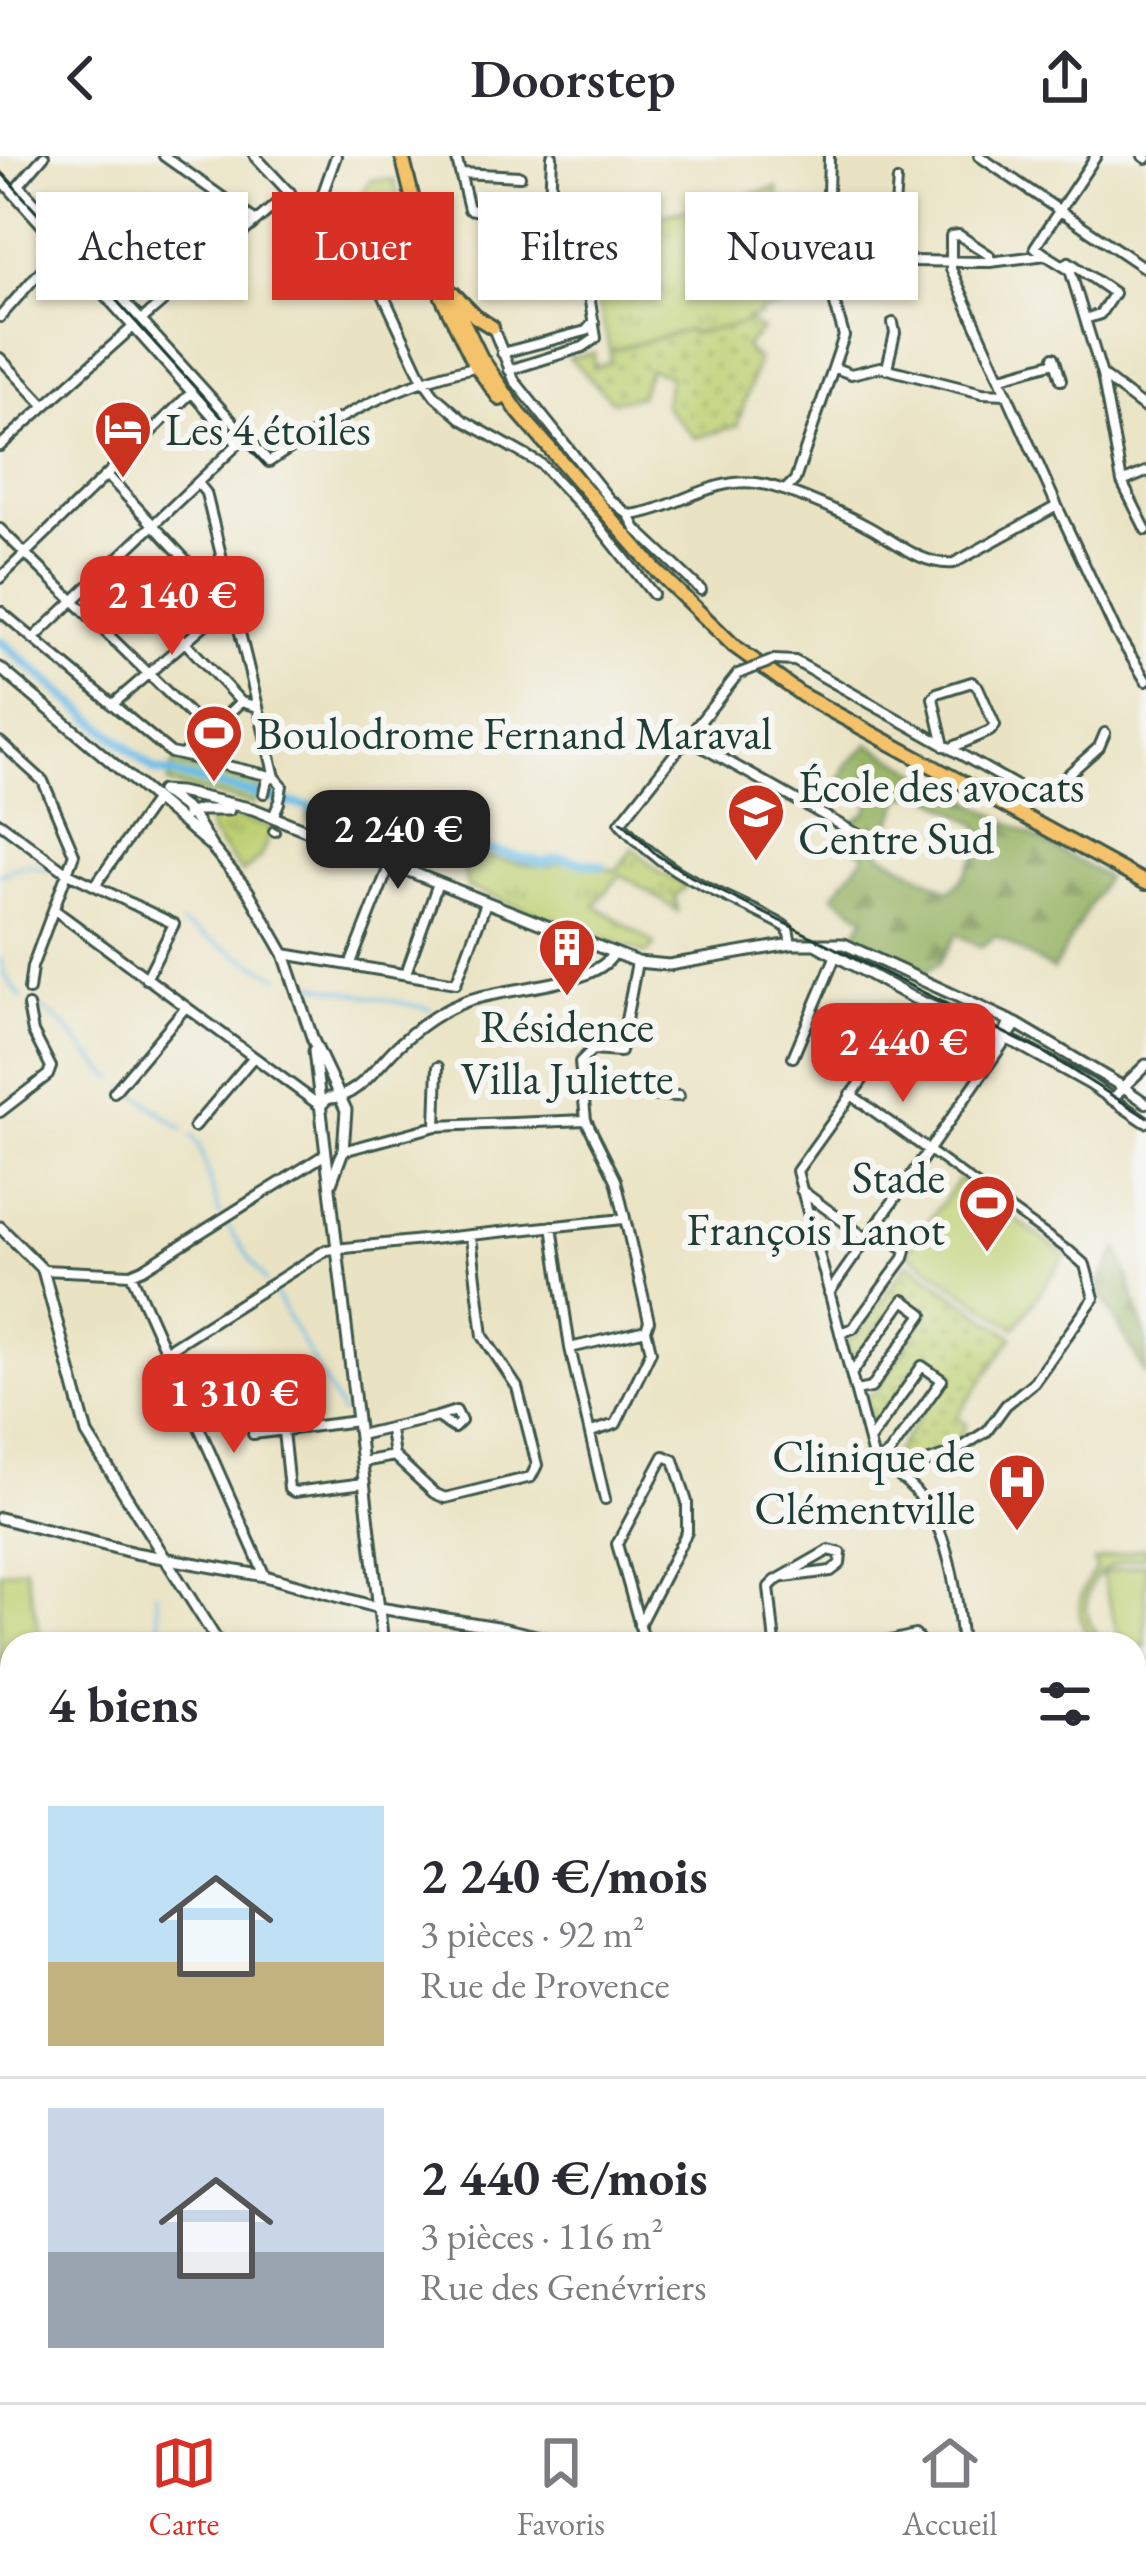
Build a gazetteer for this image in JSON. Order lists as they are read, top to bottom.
{
  "places": {
    "hotel": ["Les 4 étoiles"],
    "sports": ["Boulodrome Fernand Maraval", "Stade François Lanot"],
    "school or university": ["École des avocats Centre Sud"],
    "building": ["Résidence Villa Juliette"],
    "hospital": ["Clinique de Clémentville"]
  },
  "page": {
    "header": "Doorstep",
    "chip": [
      "Acheter",
      "Louer",
      "Filtres",
      "Nouveau"
    ],
    "price": [
      "2 140 €",
      "2 240 €",
      "2 440 €",
      "1 310 €"
    ],
    "heading": "4 biens",
    "list": [
      {
        "name": "2 240 €/mois",
        "note": "3 pièces · 92 m² · Rue de Provence"
      },
      {
        "name": "2 440 €/mois",
        "note": "3 pièces · 116 m² · Rue des Genévriers"
      }
    ],
    "tabs": ["Carte", "Favoris", "Accueil"]
  }
}
